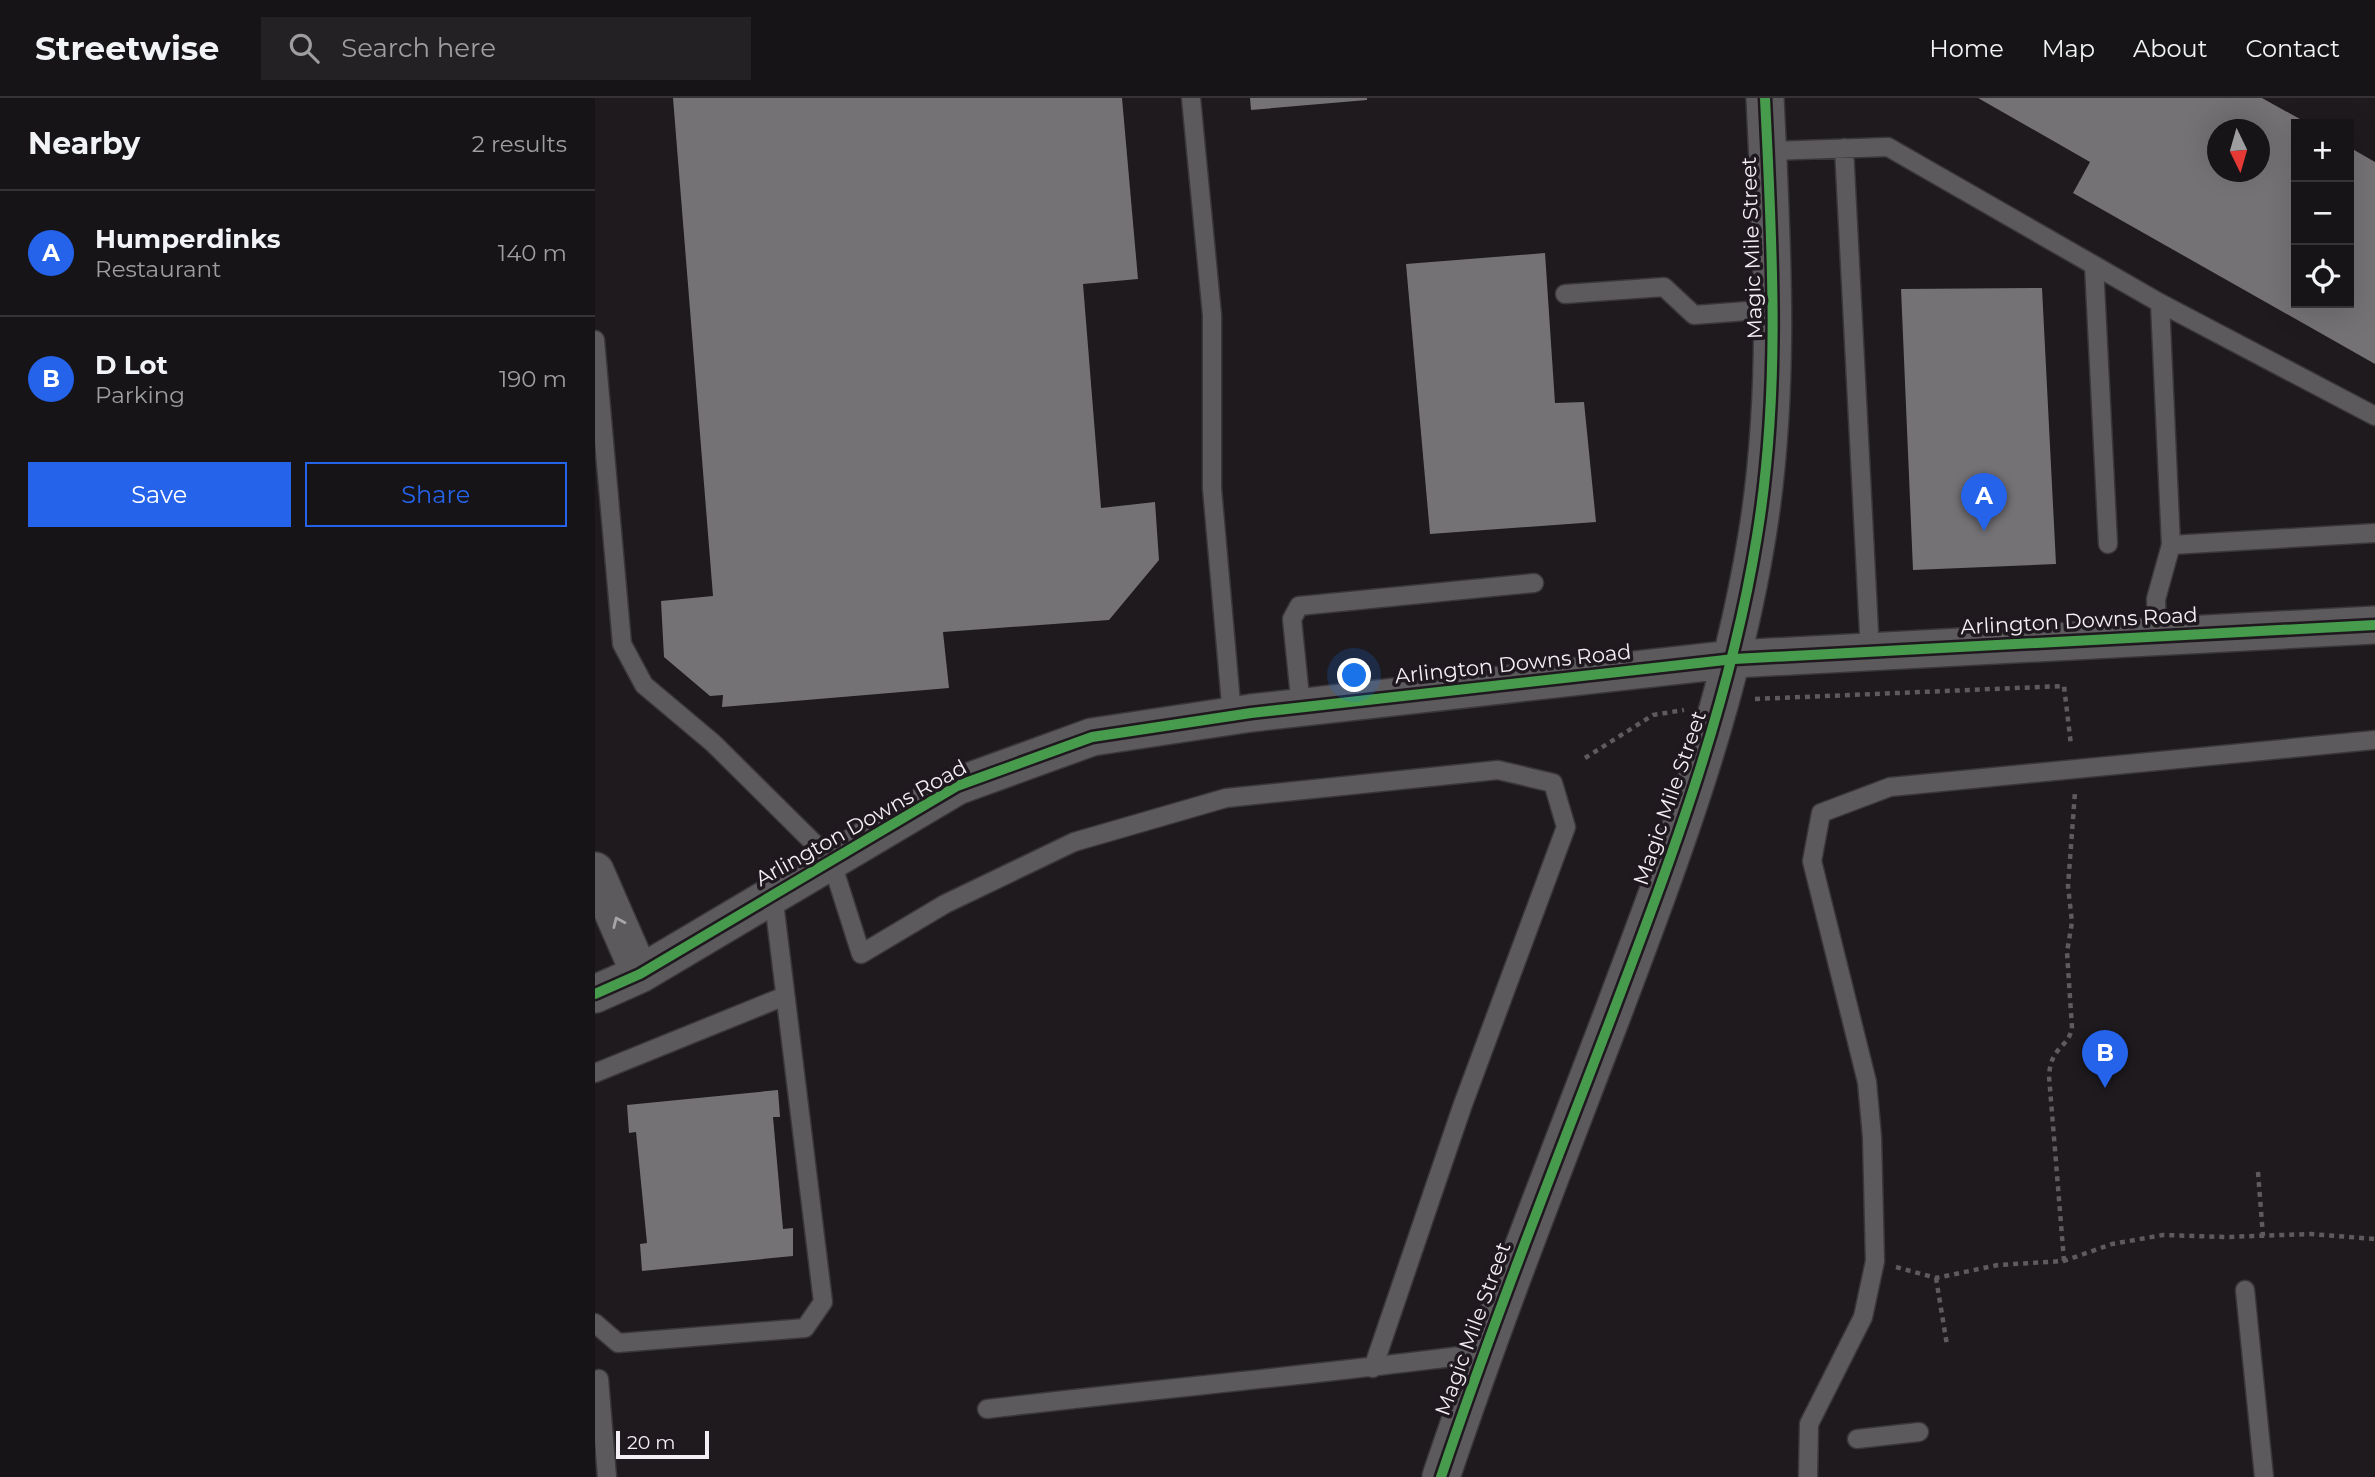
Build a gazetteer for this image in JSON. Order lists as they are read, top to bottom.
{
  "streets": {
    "street": ["Magic Mile Street", "Arlington Downs Road"]
  },
  "crossings": [
    ["Magic Mile Street", "Arlington Downs Road"]
  ],
  "scale_bar": "20 m",
  "north": "bottom",
  "page": {
    "header": "Streetwise",
    "search": "Search here",
    "nav": [
      "Home",
      "Map",
      "About",
      "Contact"
    ],
    "heading": ["Nearby", "2 results"],
    "map_buttons": ["+", "−"],
    "list": [
      {
        "mark": "A",
        "name": "Humperdinks",
        "note": "Restaurant",
        "value": "140 m"
      },
      {
        "mark": "B",
        "name": "D Lot",
        "note": "Parking",
        "value": "190 m"
      }
    ],
    "buttons": ["Save", "Share"],
    "pins": ["A", "B"],
    "scale": "20 m"
  }
}
